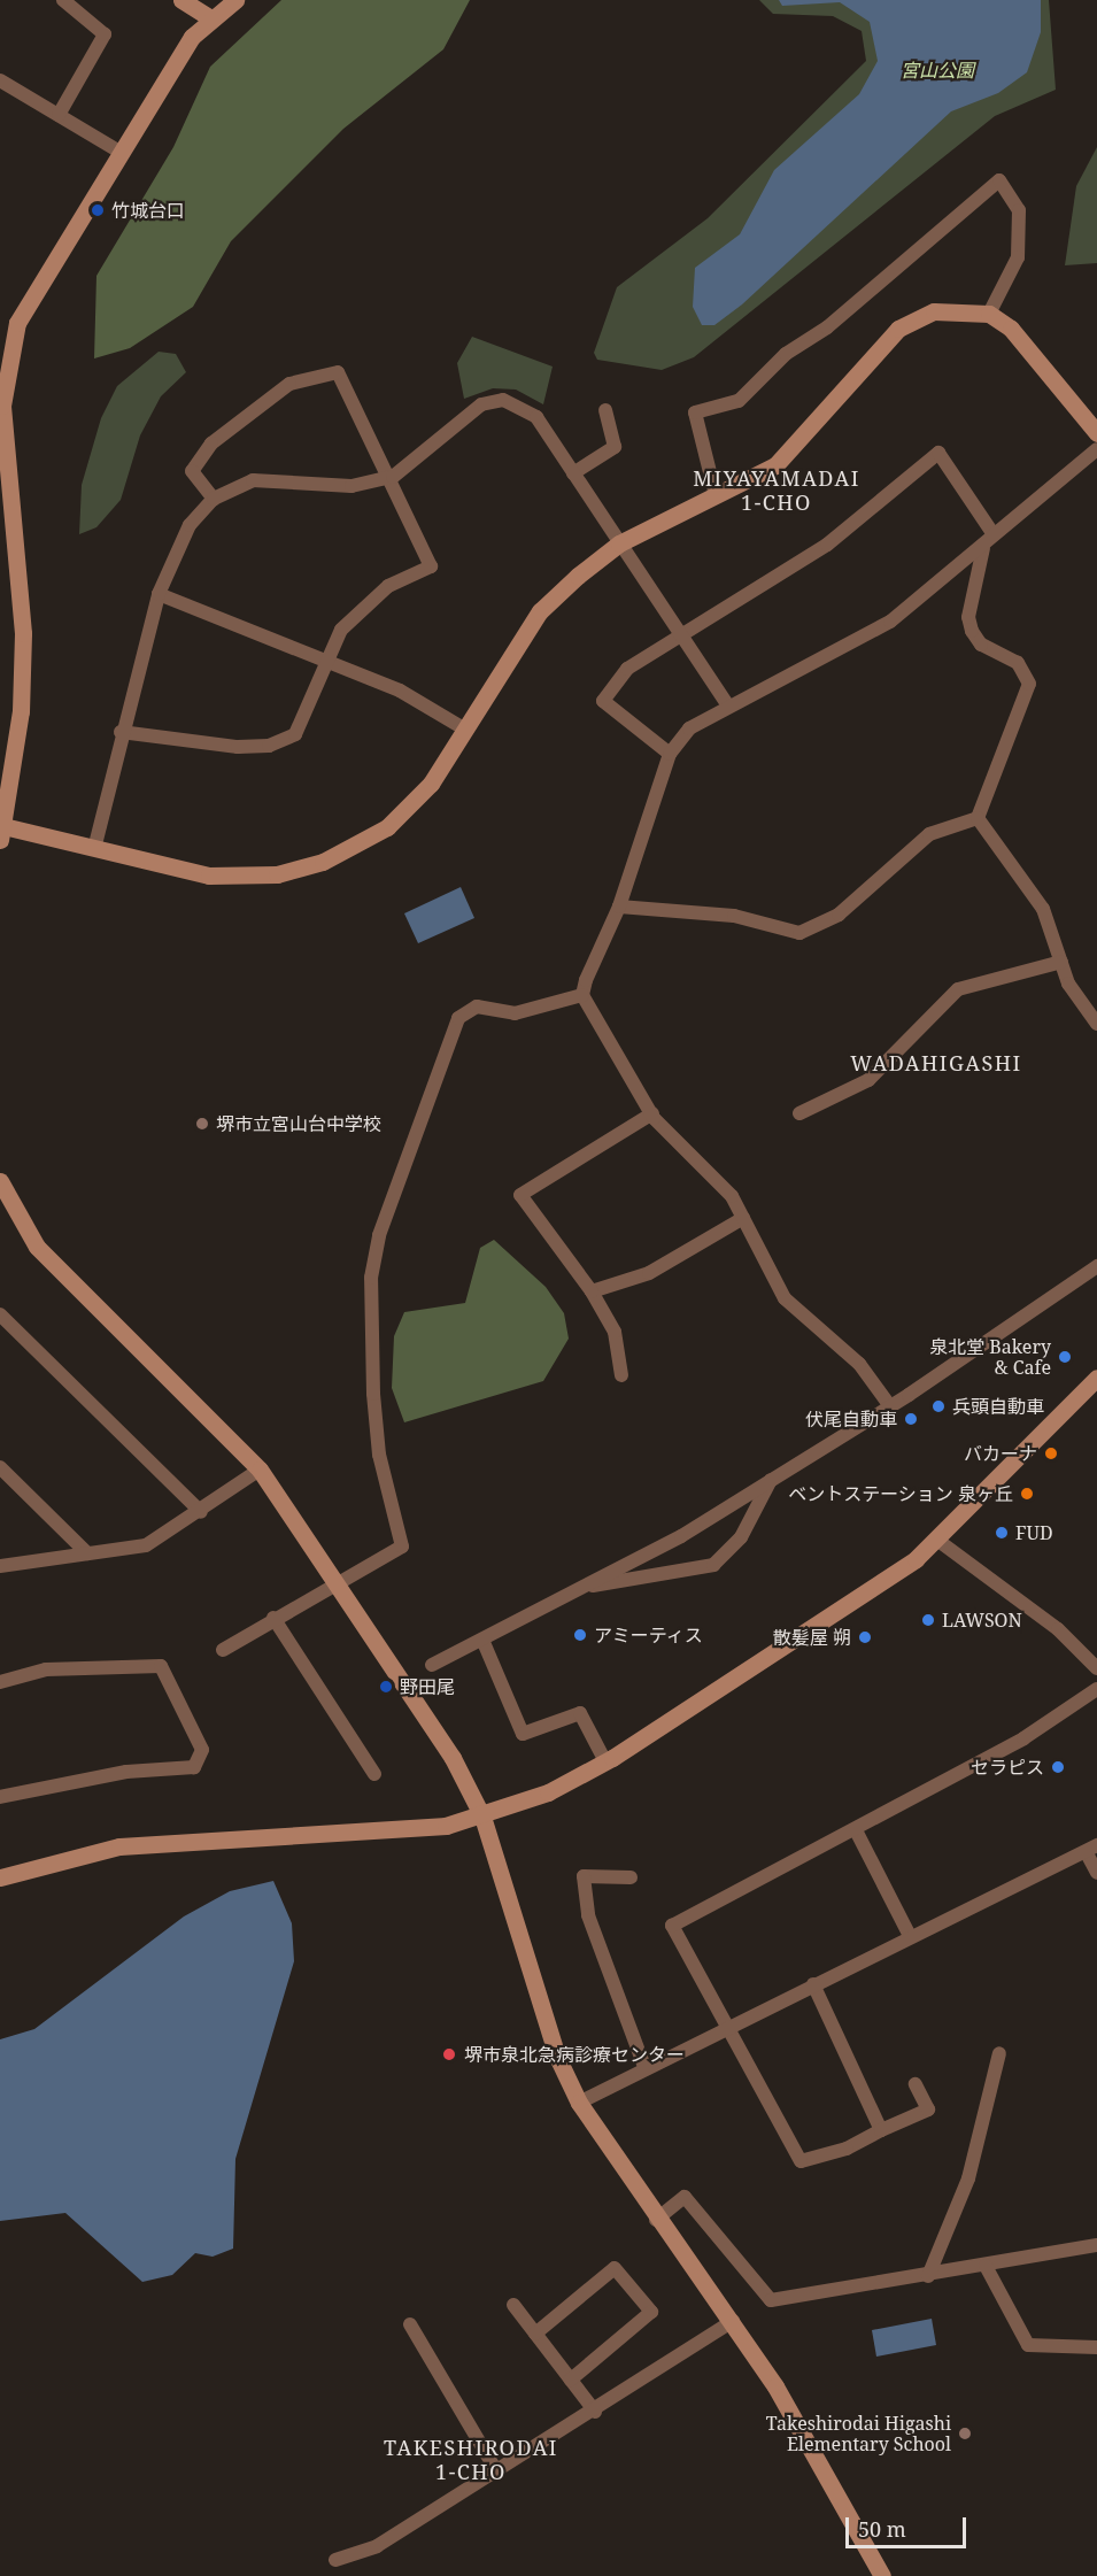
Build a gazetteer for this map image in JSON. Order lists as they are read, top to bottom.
{
  "districts": ["MIYAYAMADAI 1-CHO", "WADAHIGASHI", "TAKESHIRODAI 1-CHO"],
  "parks": ["宮山公園"],
  "places": [
    "竹城台口",
    "堺市立宮山台中学校",
    "泉北堂 Bakery & Cafe",
    "兵頭自動車",
    "伏尾自動車",
    "バカーナ",
    "ベントステーション 泉ヶ丘",
    "FUD",
    "LAWSON",
    "アミーティス",
    "散髪屋 朔",
    "野田尾",
    "セラピス",
    "堺市泉北急病診療センター",
    "Takeshirodai Higashi Elementary School"
  ],
  "scale_bar": "50 m"
}
